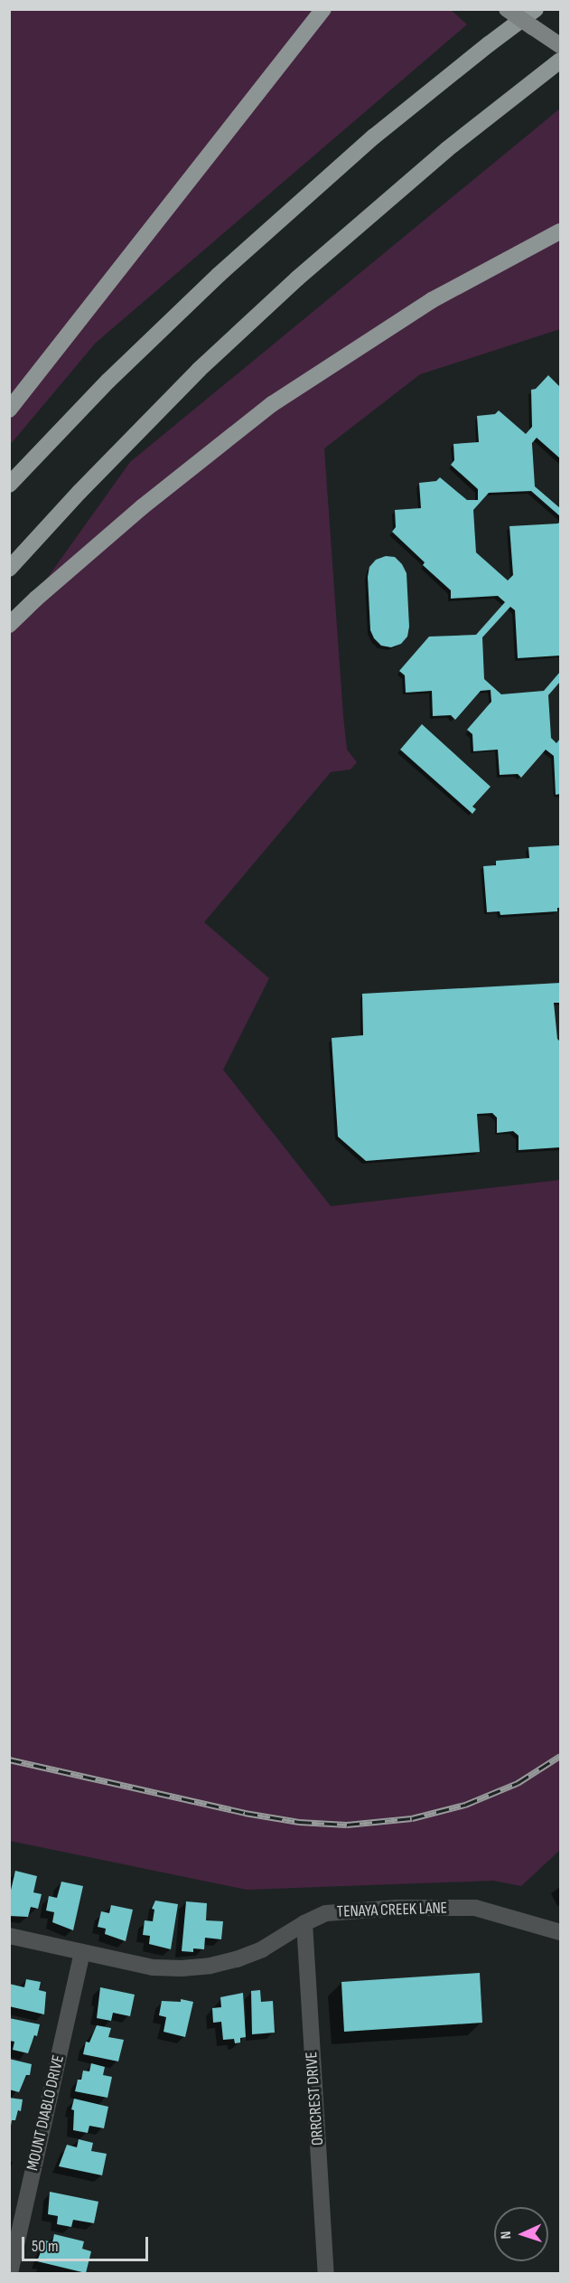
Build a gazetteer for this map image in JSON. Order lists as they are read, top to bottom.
{
  "streets": {
    "street": ["TENAYA CREEK LANE", "ORRCREST DRIVE", "MOUNT DIABLO DRIVE"]
  },
  "crossings": [
    ["TENAYA CREEK LANE", "ORRCREST DRIVE"],
    ["TENAYA CREEK LANE", "MOUNT DIABLO DRIVE"]
  ],
  "scale_bar": "50 m",
  "north": "left"
}
